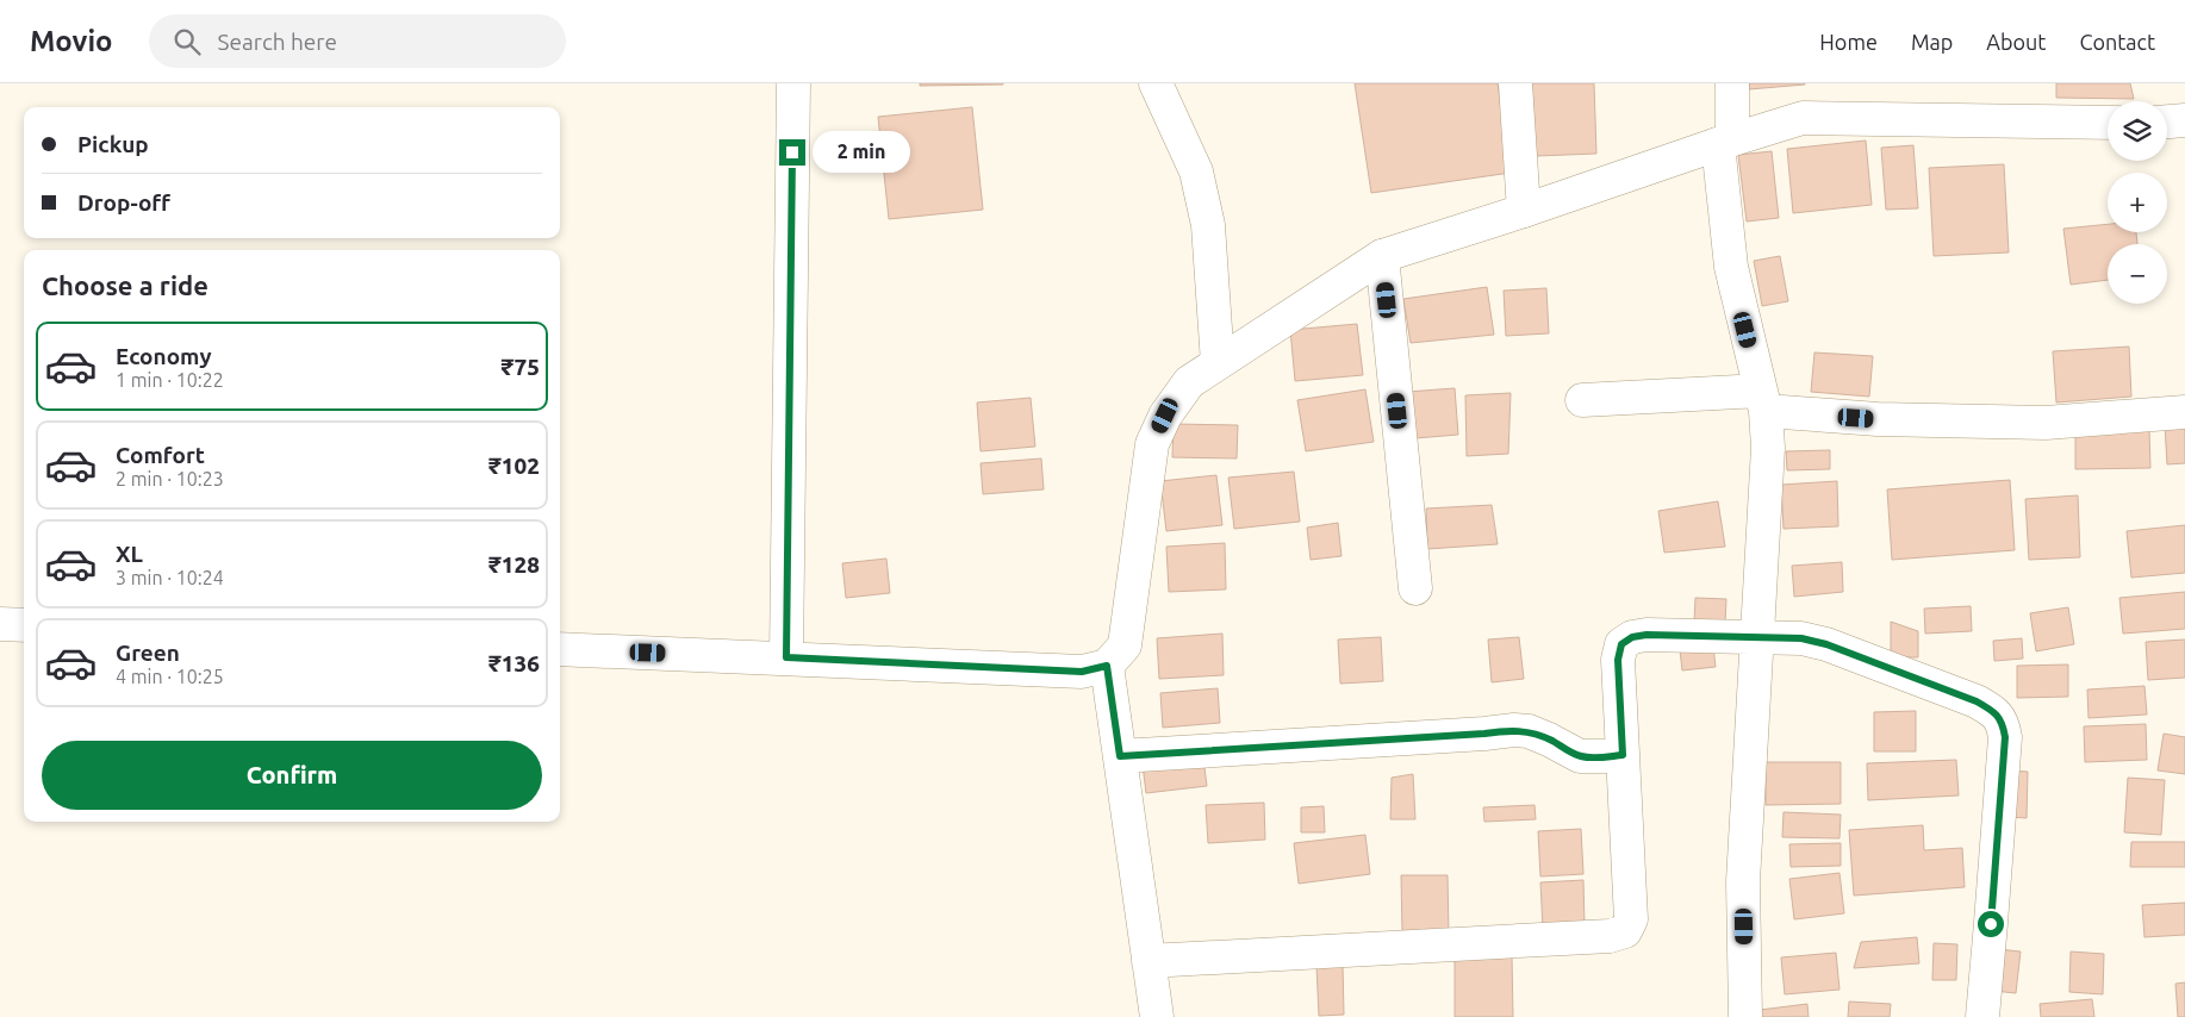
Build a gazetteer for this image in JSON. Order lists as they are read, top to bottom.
{
  "page": {
    "header": "Movio",
    "search": "Search here",
    "nav": [
      "Home",
      "Map",
      "About",
      "Contact"
    ],
    "map_buttons": ["+", "−"],
    "banner": ["Pickup", "Drop-off"],
    "bubble": "2 min",
    "heading": "Choose a ride",
    "list": [
      {
        "name": "Economy",
        "note": "1 min · 10:22",
        "value": "₹75"
      },
      {
        "name": "Comfort",
        "note": "2 min · 10:23",
        "value": "₹102"
      },
      {
        "name": "XL",
        "note": "3 min · 10:24",
        "value": "₹128"
      },
      {
        "name": "Green",
        "note": "4 min · 10:25",
        "value": "₹136"
      }
    ],
    "buttons": "Confirm"
  }
}
